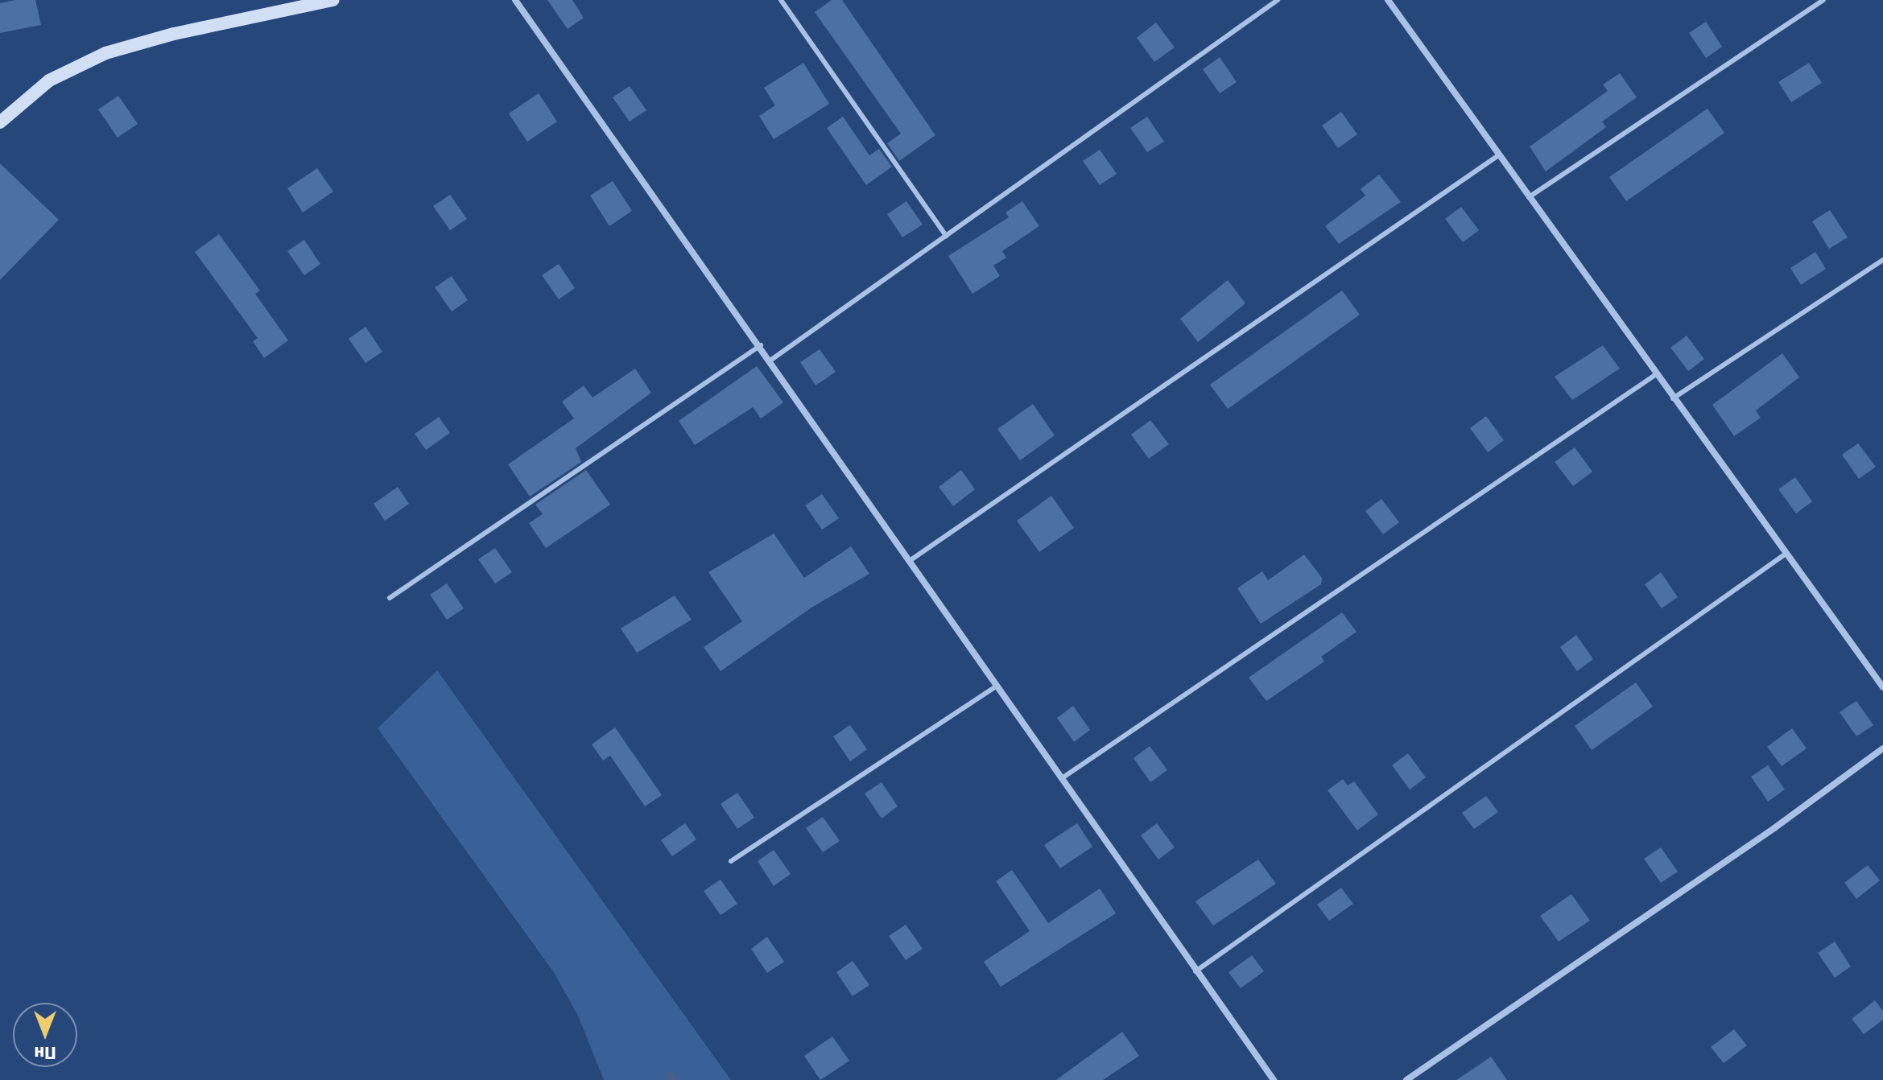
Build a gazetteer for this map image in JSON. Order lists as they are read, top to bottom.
{
  "north": "bottom"
}
